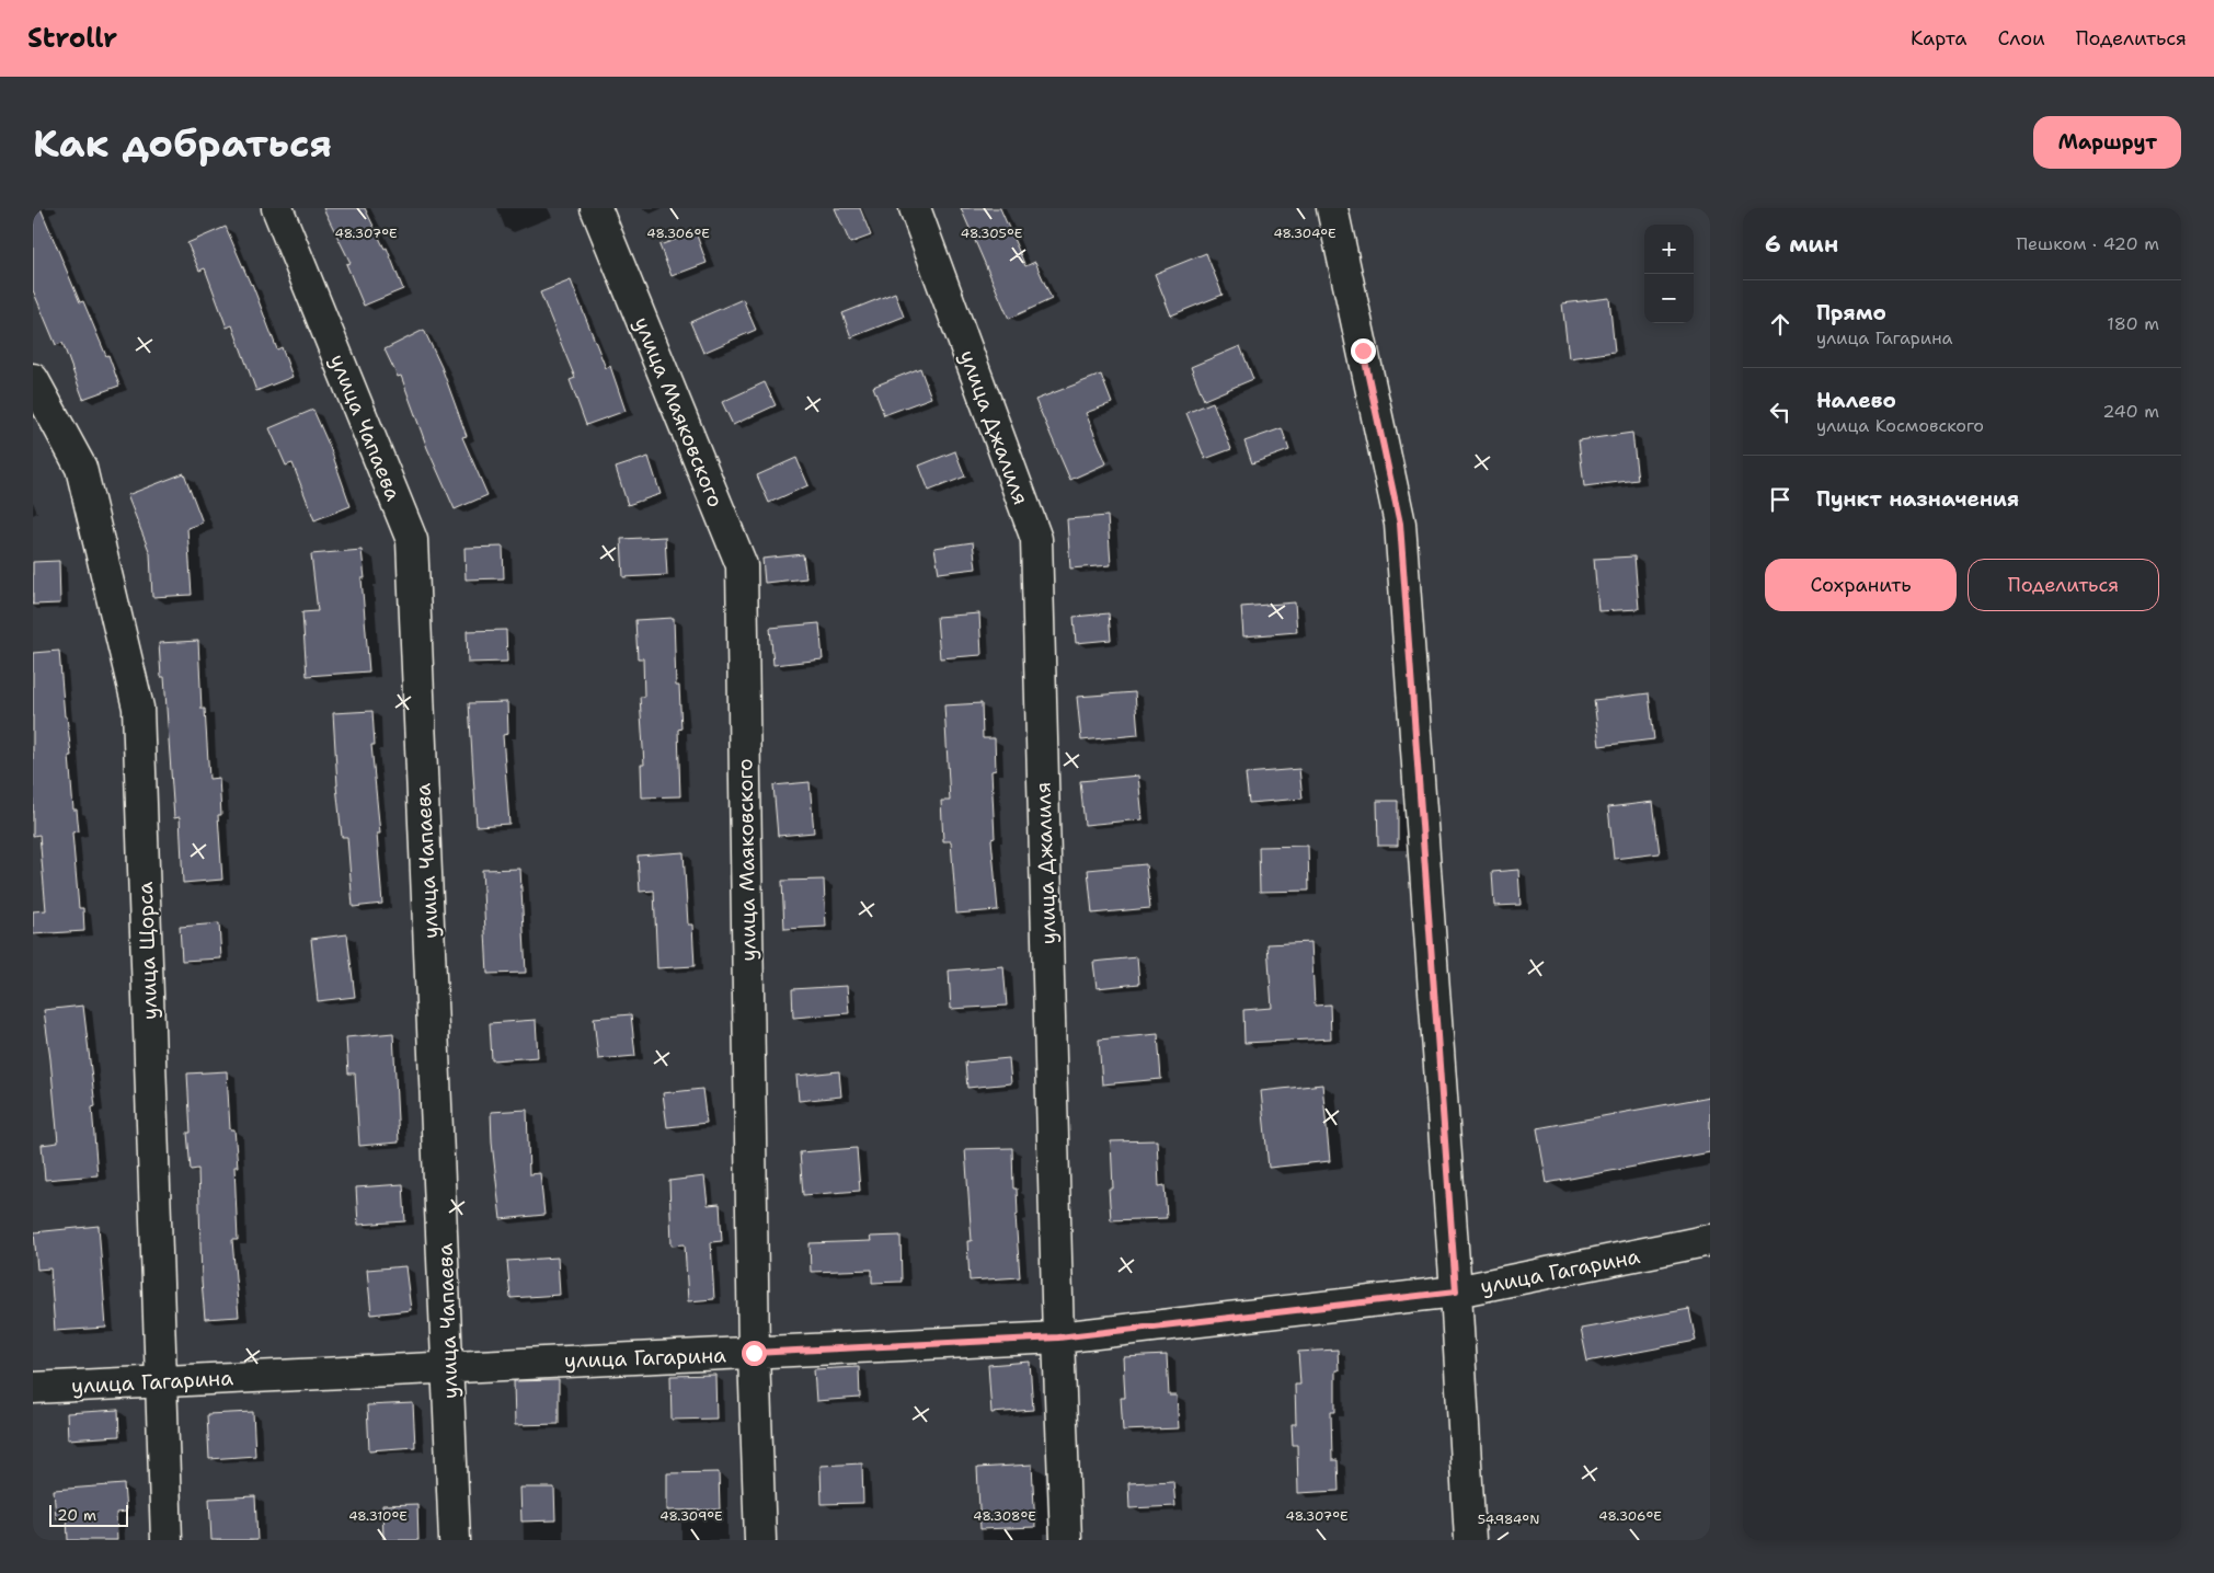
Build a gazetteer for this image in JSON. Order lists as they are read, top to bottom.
{
  "streets": {
    "street": [
      "улица Маяковского",
      "улица Чапаева",
      "улица Джалиля",
      "улица Щорса",
      "улица Гагарина"
    ]
  },
  "crossings": [
    ["улица Маяковского", "улица Гагарина"],
    ["улица Чапаева", "улица Гагарина"],
    ["улица Джалиля", "улица Гагарина"],
    ["улица Щорса", "улица Гагарина"]
  ],
  "scale_bar": "20 m",
  "page": {
    "header": "Strollr",
    "nav": ["Карта", "Слои", "Поделиться"],
    "buttons": [
      "Маршрут",
      ["Сохранить", "Поделиться"]
    ],
    "title": "Как добраться",
    "heading": ["6 мин", "Пешком · 420 m"],
    "map_buttons": ["+", "−"],
    "list": [
      ["Прямо", "улица Гагарина", "180 m"],
      ["Налево", "улица Космовского", "240 m"],
      "Пункт назначения"
    ],
    "scale": "20 m"
  },
  "coordinates": [
    "48.307°E",
    "48.306°E",
    "48.305°E",
    "48.304°E",
    "48.310°E",
    "48.309°E",
    "48.308°E",
    "54.984°N"
  ]
}
